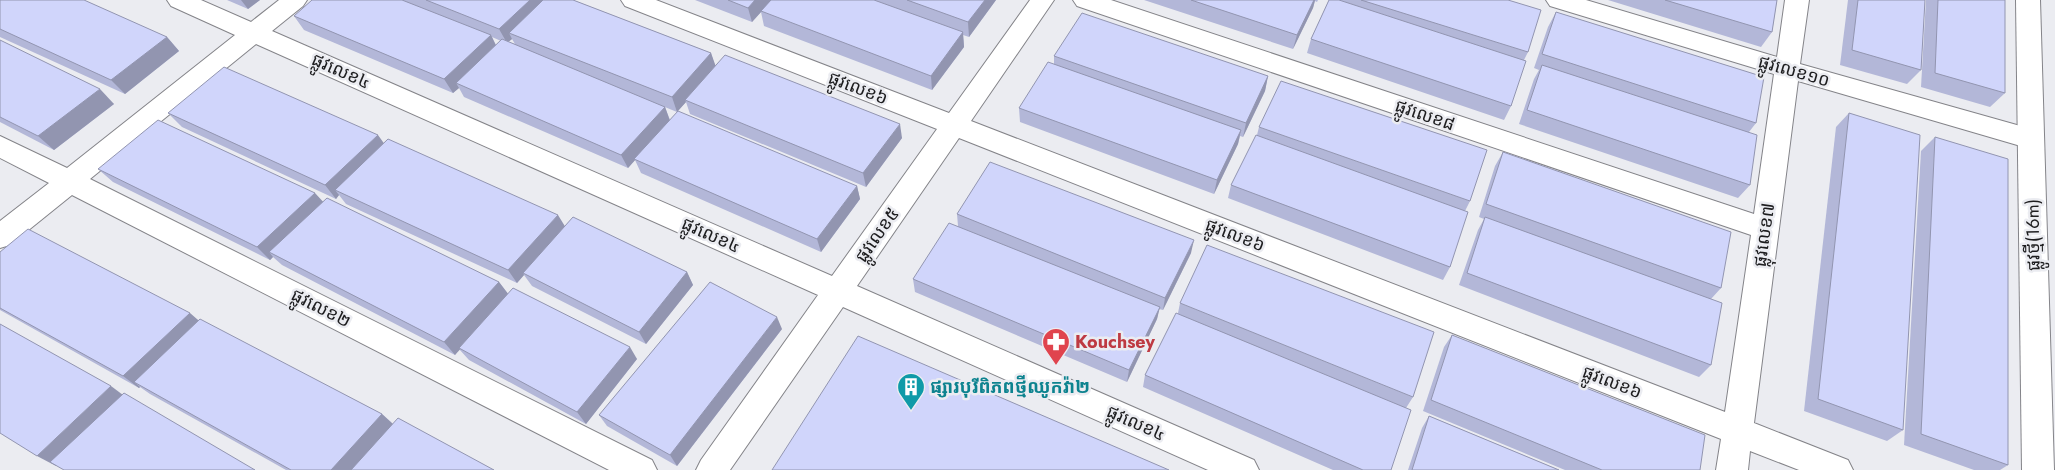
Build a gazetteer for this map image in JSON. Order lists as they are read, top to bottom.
{
  "streets": {
    "street": [
      "ផ្លូវលេខ៤",
      "ផ្លូវលេខ១០",
      "ផ្លូវលេខ៦",
      "ផ្លូវលេខ៨",
      "ផ្លូវលេខ៥",
      "ផ្លុវលេខ៧",
      "ផ្លូវថ្មី(16m)",
      "ផ្លូវលេខ២"
    ]
  },
  "crossings": [
    ["ផ្លូវលេខ៤", "ផ្លូវលេខ៥"],
    ["ផ្លូវលេខ១០", "ផ្លុវលេខ៧"],
    ["ផ្លូវលេខ១០", "ផ្លូវថ្មី(16m)"],
    ["ផ្លូវលេខ៦", "ផ្លូវលេខ៥"],
    ["ផ្លូវលេខ៦", "ផ្លុវលេខ៧"],
    ["ផ្លូវលេខ៨", "ផ្លុវលេខ៧"]
  ],
  "places": {
    "pharmacy": ["Kouchsey"],
    "building": ["ផ្សារបុរីពិភពថ្មីឈូកវ៉ា២"]
  }
}
